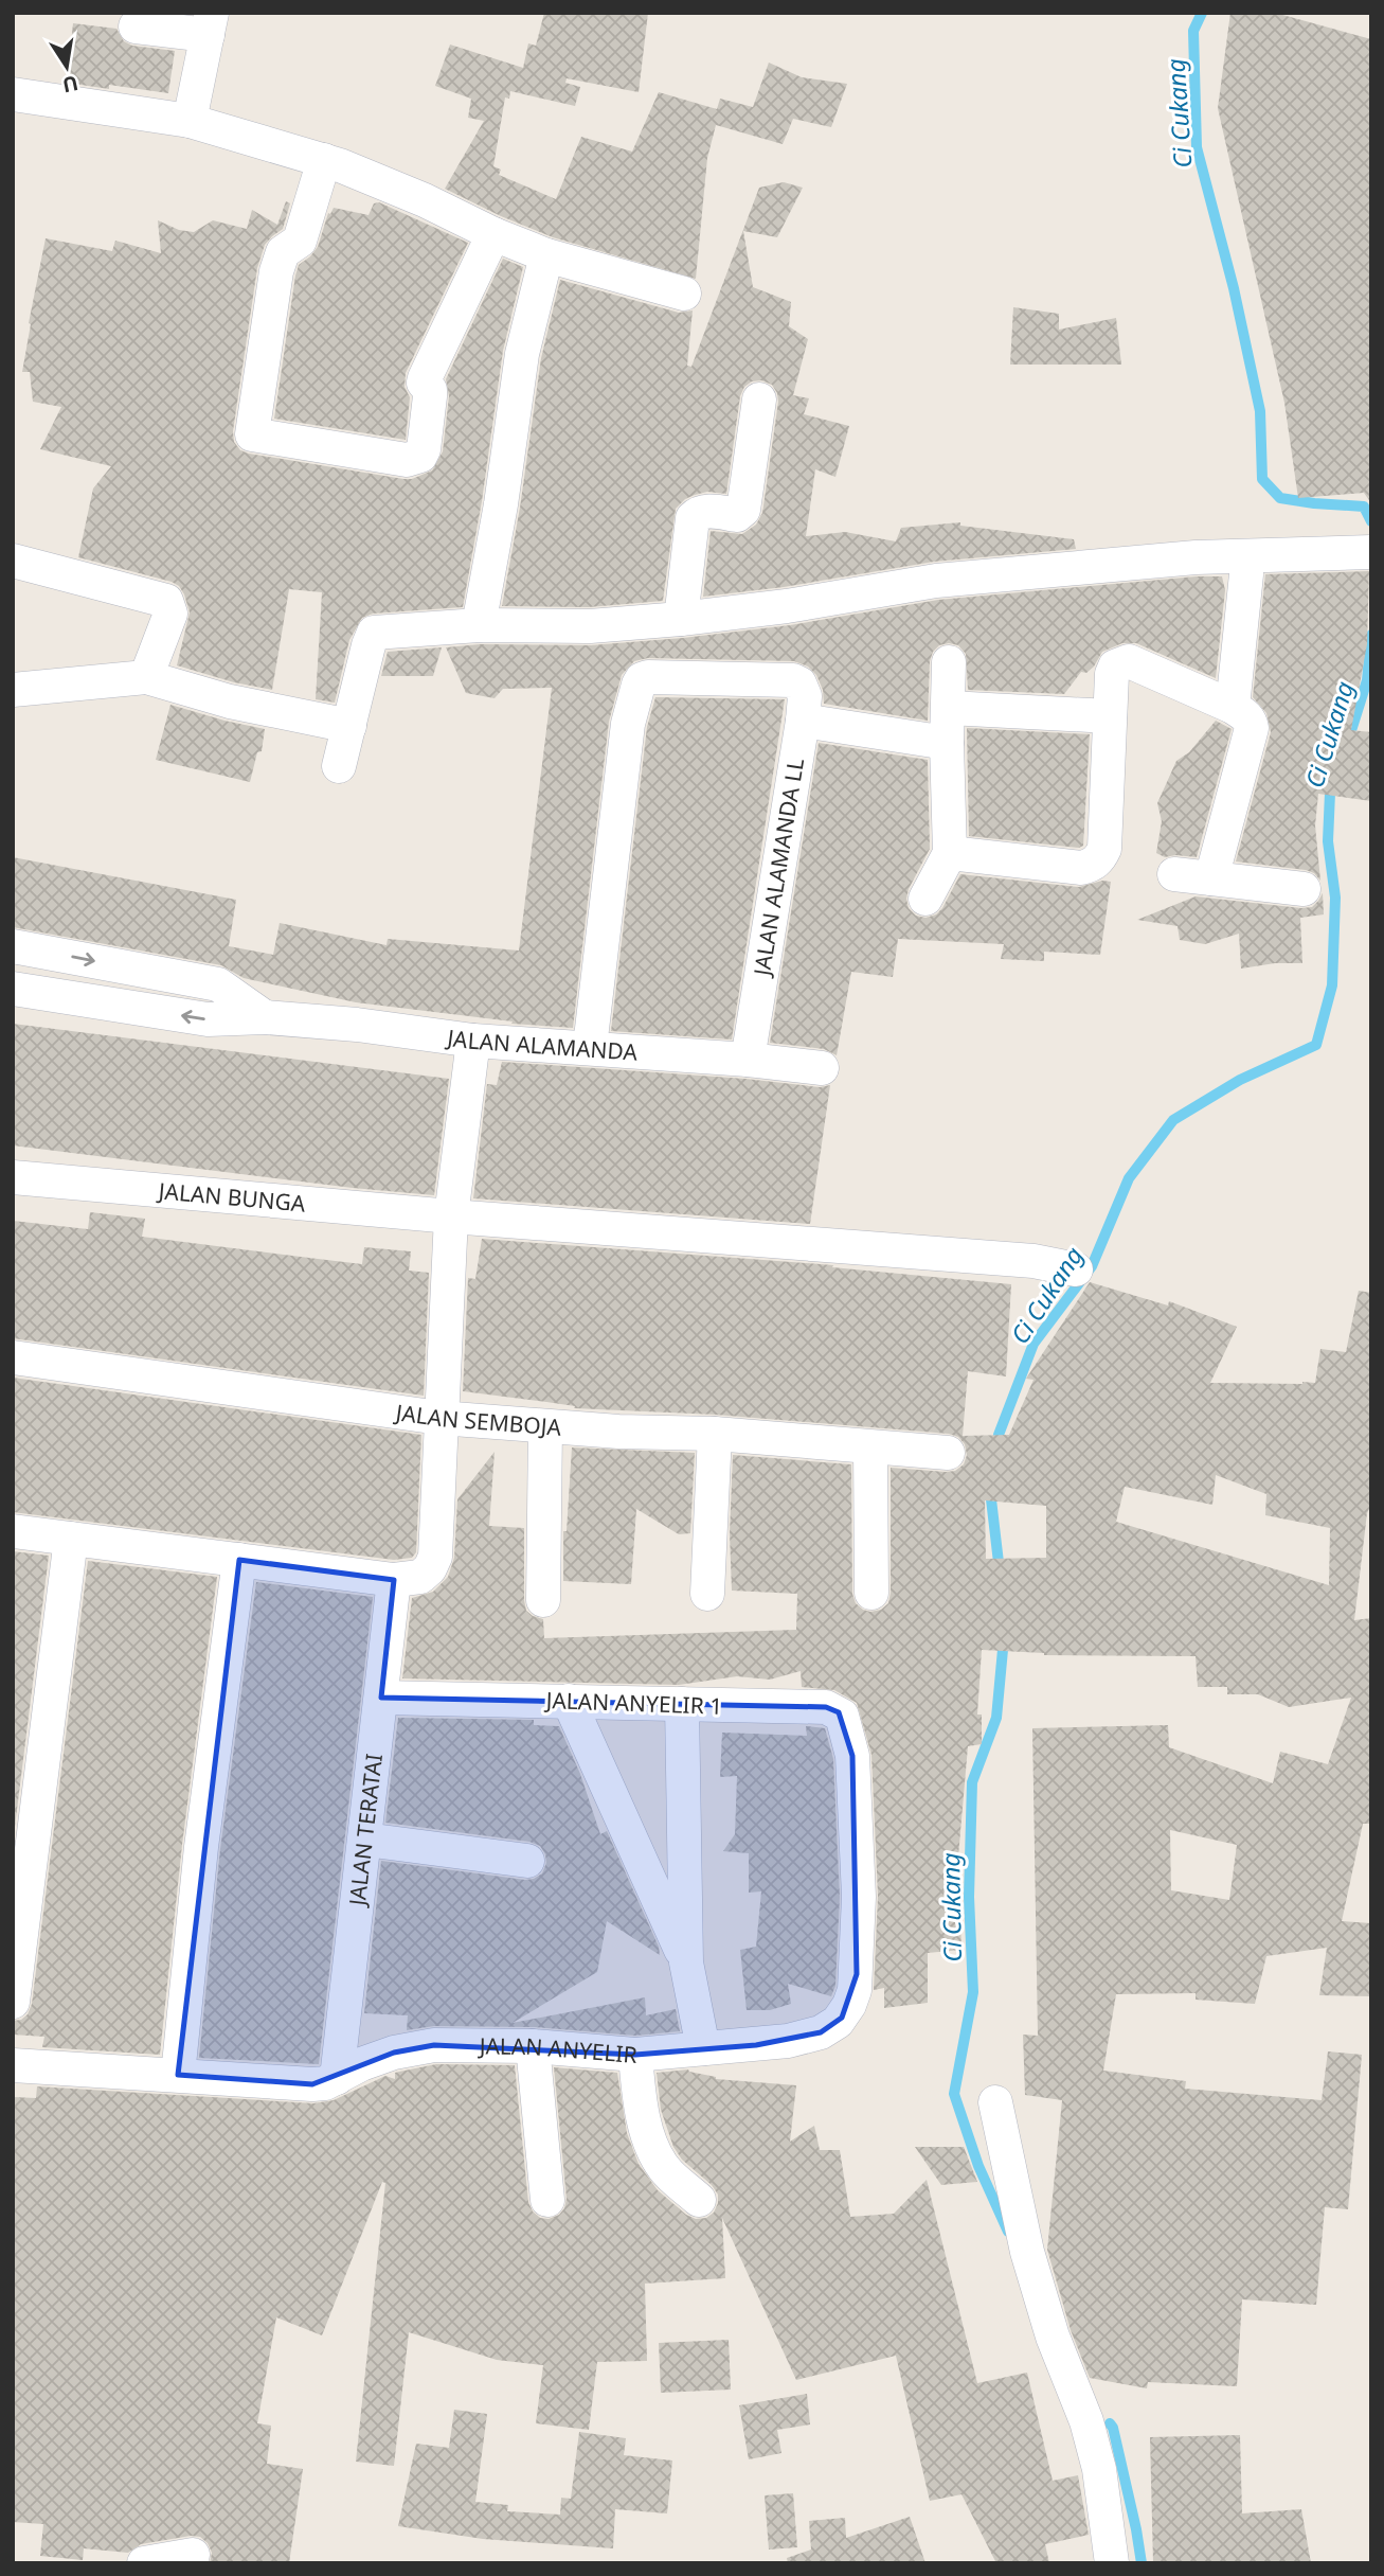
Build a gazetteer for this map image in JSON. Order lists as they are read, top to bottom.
{
  "streets": {
    "street": [
      "JALAN ALAMANDA LL",
      "JALAN ALAMANDA",
      "JALAN BUNGA",
      "JALAN SEMBOJA",
      "JALAN ANYELIR 1",
      "JALAN TERATAI",
      "JALAN ANYELIR"
    ]
  },
  "crossings": [
    ["JALAN ALAMANDA LL", "JALAN ALAMANDA"],
    ["JALAN ANYELIR 1", "JALAN TERATAI"],
    ["JALAN ANYELIR 1", "JALAN ANYELIR"],
    ["JALAN TERATAI", "JALAN ANYELIR"]
  ],
  "water": ["Ci Cukang"],
  "north": "bottom"
}
